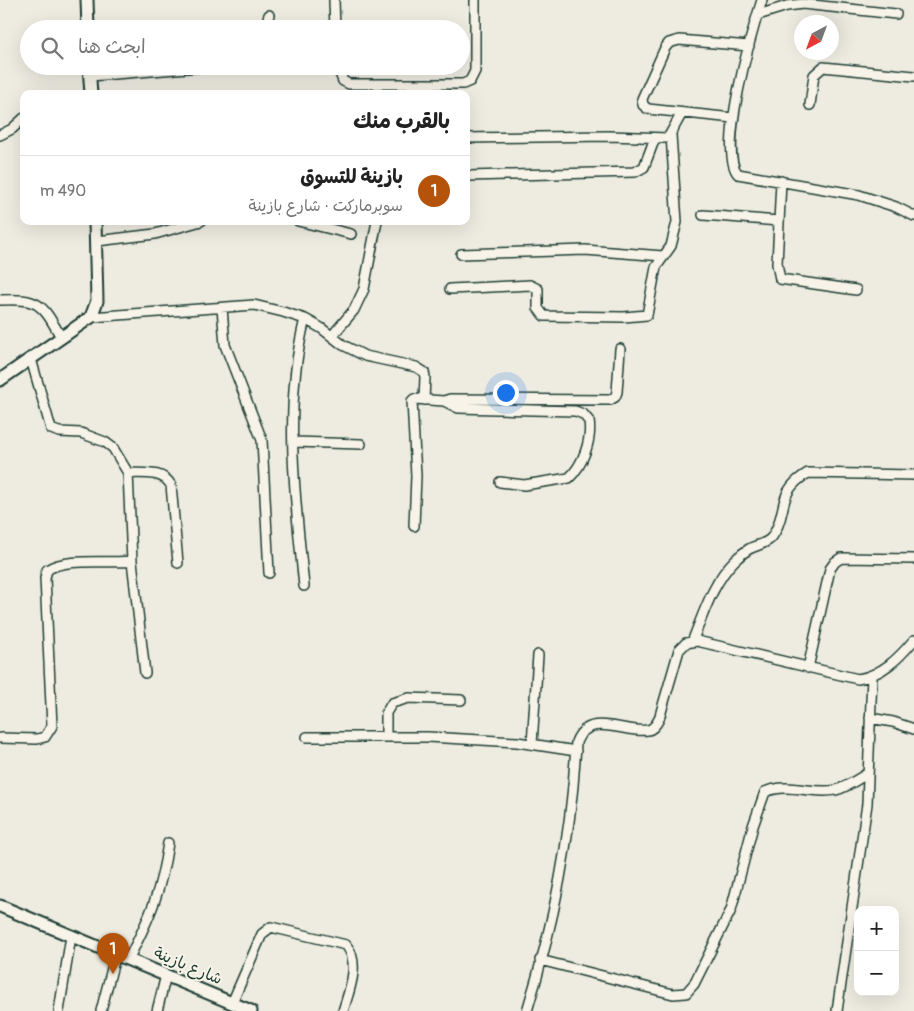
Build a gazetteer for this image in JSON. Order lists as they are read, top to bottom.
{
  "streets": {
    "street": ["شارع بازينة"]
  },
  "north": "bottom left",
  "page": {
    "search": "ابحث هنا",
    "heading": "بالقرب منك",
    "list": [
      {
        "mark": "1",
        "name": "بازينة للتسوق",
        "note": "سوبرماركت · شارع بازينة",
        "value": "490 m"
      }
    ],
    "map_buttons": ["+", "−"],
    "pins": "1"
  }
}
